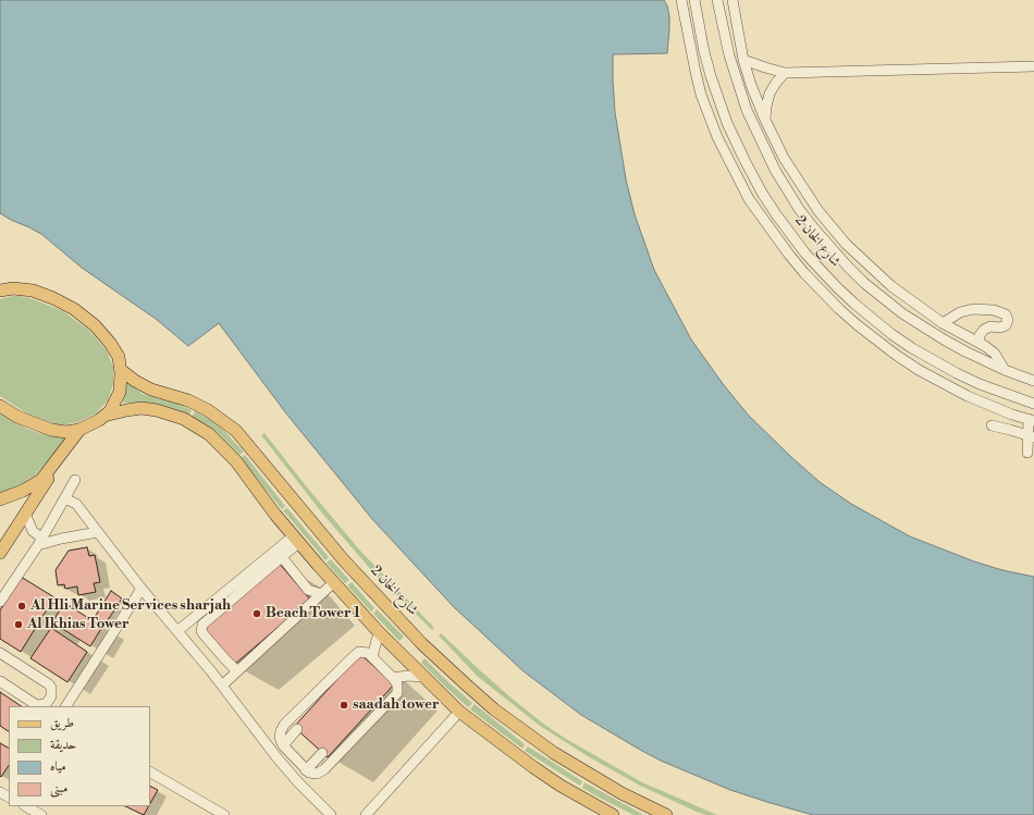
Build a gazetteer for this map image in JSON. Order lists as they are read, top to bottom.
{
  "streets": {
    "main road": ["شارع الخان 2"]
  },
  "places": [
    "Al Hli Marine Services sharjah",
    "Beach Tower 1",
    "Al Ikhias Tower",
    "saadah tower"
  ],
  "legend": [
    "طريق",
    "حديقة",
    "مياه",
    "مبنى"
  ]
}
